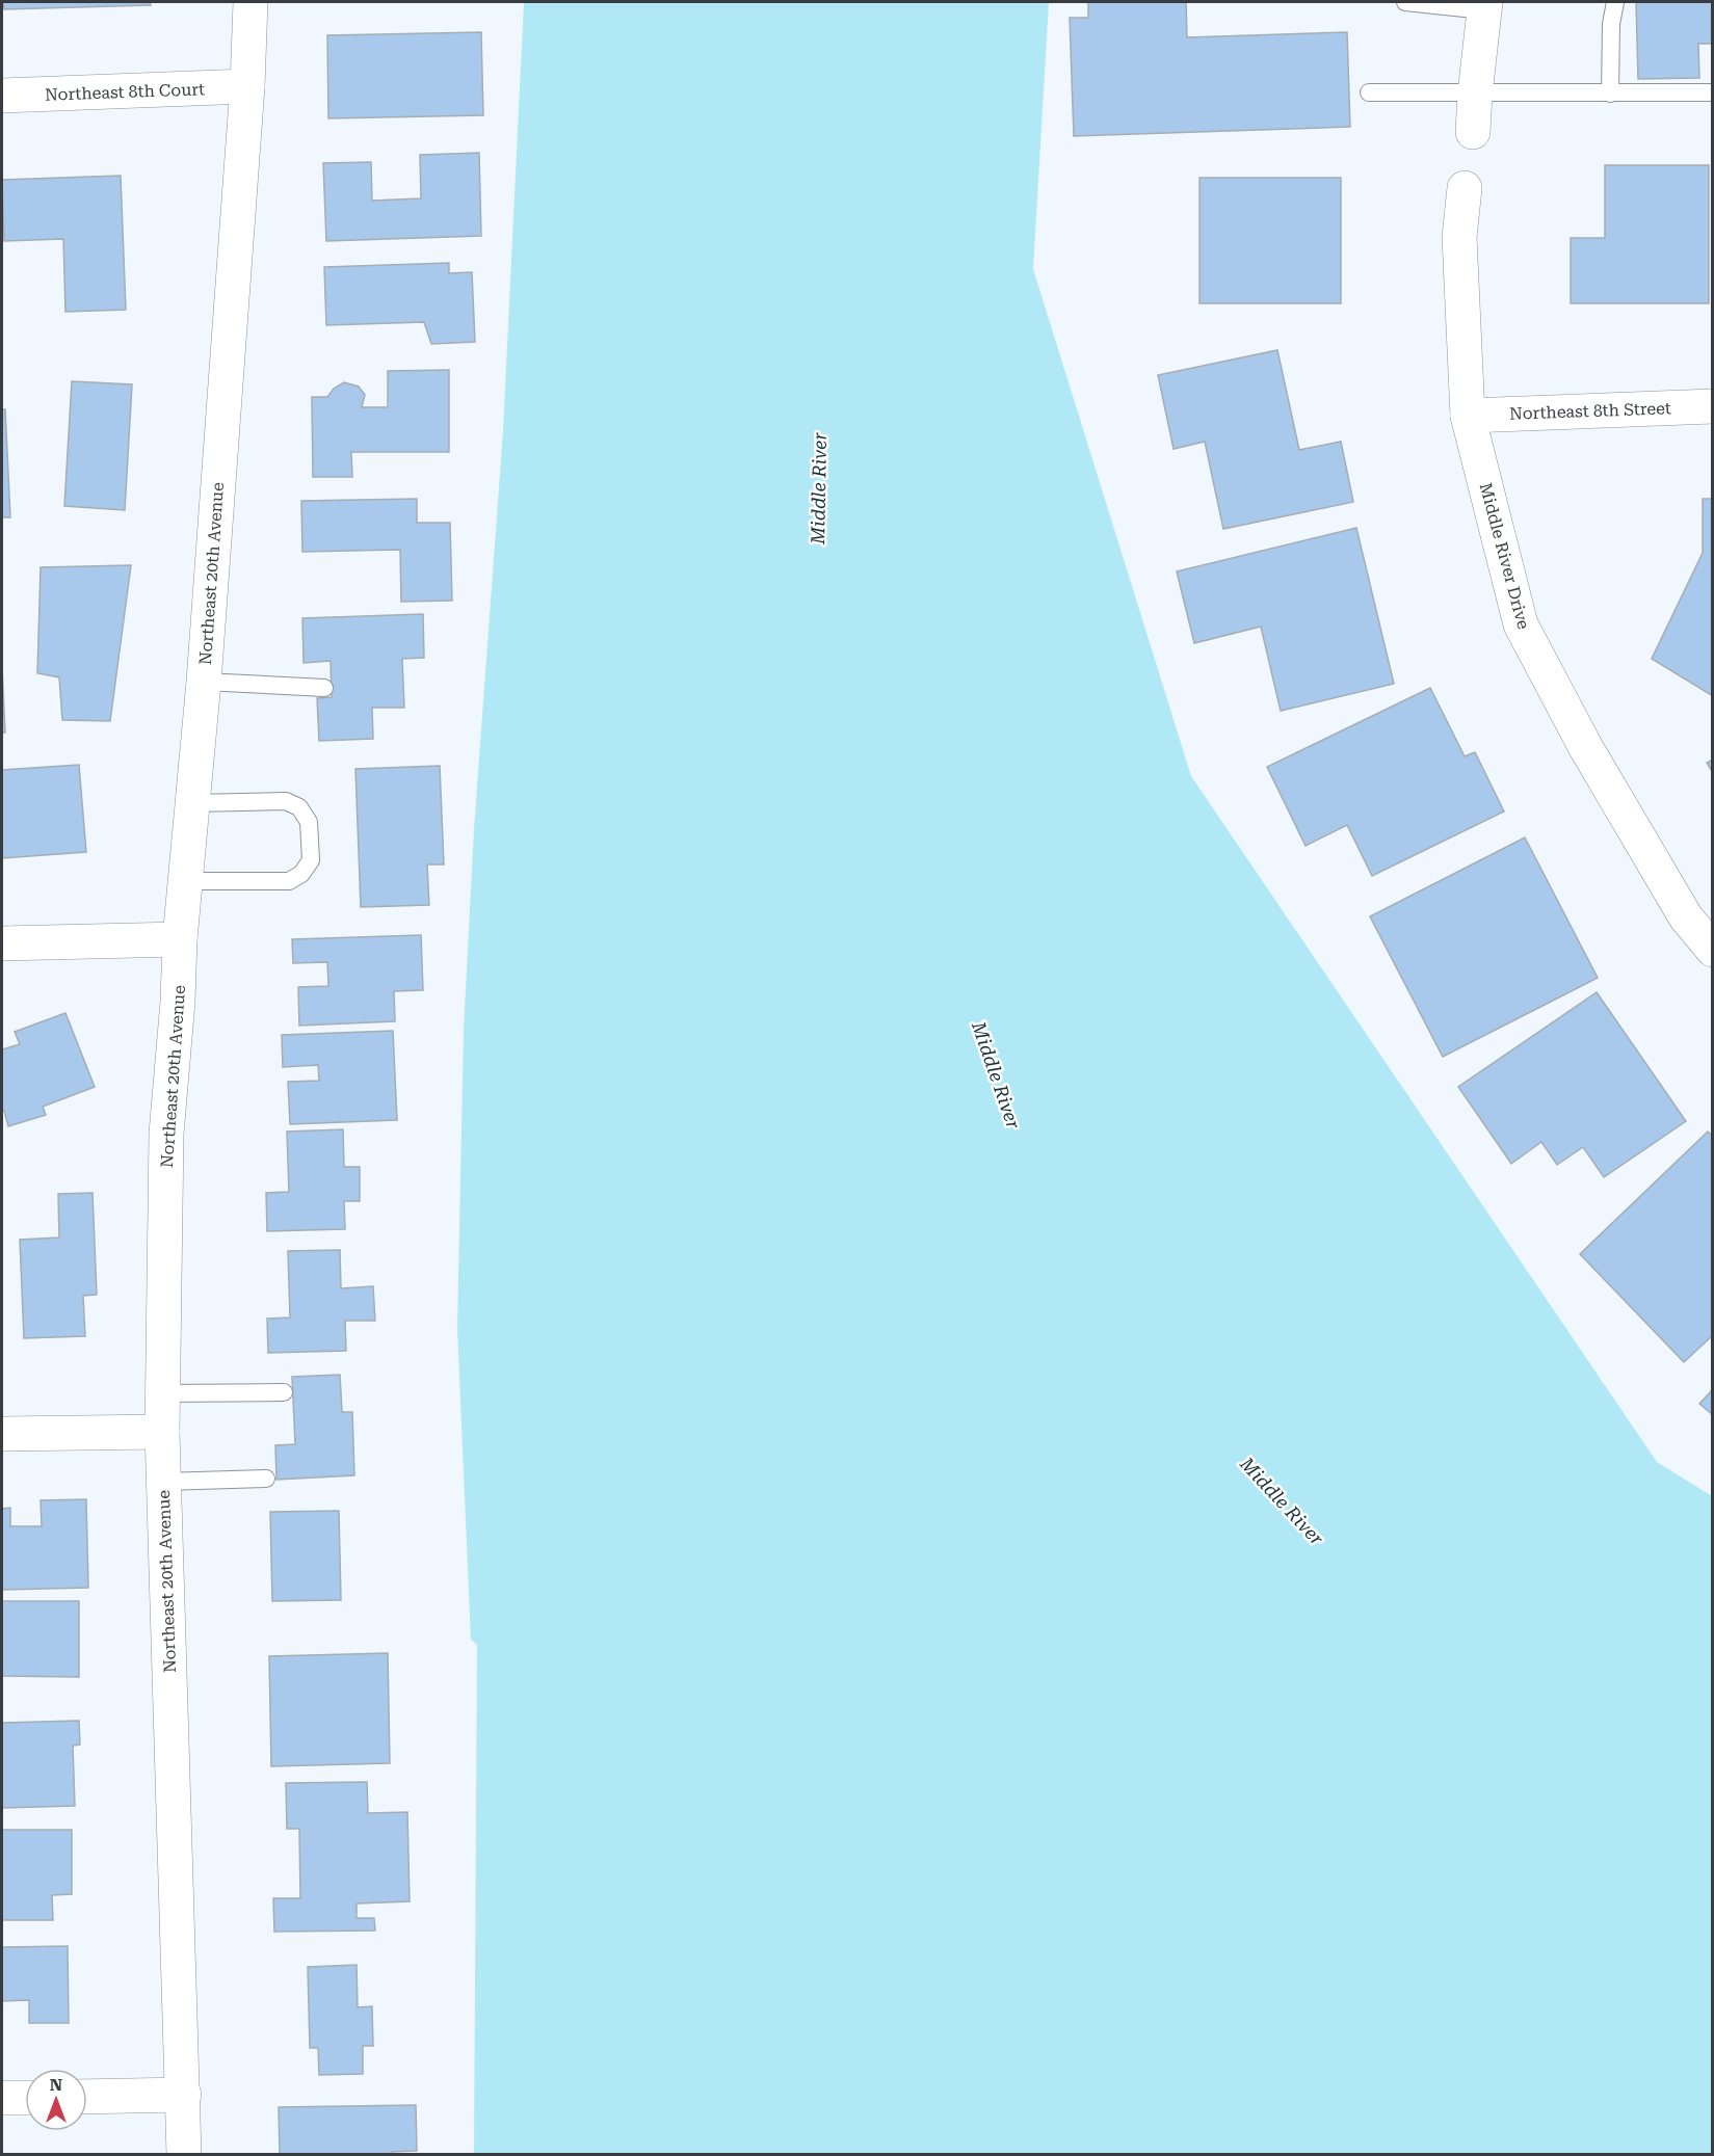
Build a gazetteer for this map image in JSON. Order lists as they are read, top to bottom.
{
  "streets": {
    "street": [
      "Northeast 8th Court",
      "Northeast 8th Street",
      "Middle River Drive",
      "Northeast 20th Avenue"
    ]
  },
  "crossings": [
    ["Northeast 8th Court", "Northeast 20th Avenue"],
    ["Northeast 8th Street", "Middle River Drive"]
  ],
  "water": ["Middle River"],
  "north": "top"
}
